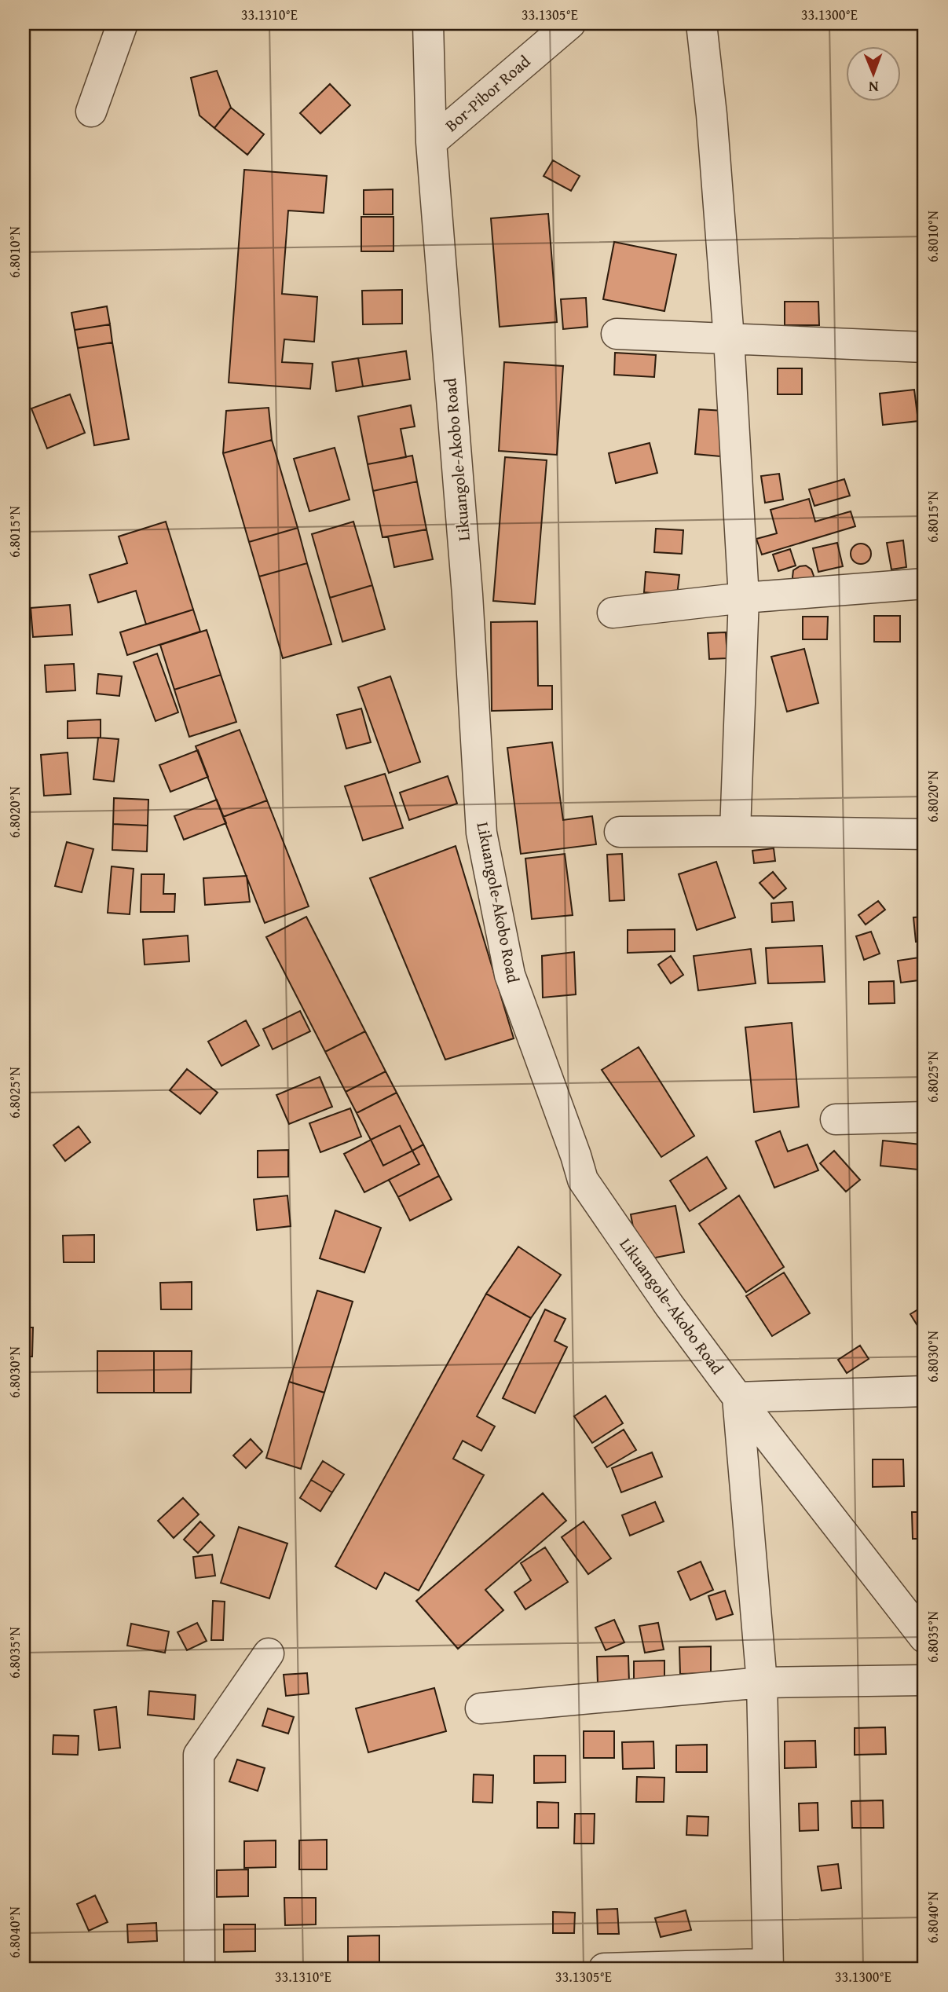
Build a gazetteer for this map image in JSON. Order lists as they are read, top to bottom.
{
  "streets": {
    "street": ["Bor-Pibor Road", "Likuangole-Akobo Road"]
  },
  "crossings": [
    ["Bor-Pibor Road", "Likuangole-Akobo Road"]
  ],
  "north": "bottom",
  "coordinates": [
    "33.1310°E",
    "33.1305°E",
    "33.1300°E",
    "6.8010°N",
    "6.8015°N",
    "6.8020°N",
    "6.8025°N",
    "6.8030°N",
    "6.8035°N",
    "6.8040°N"
  ]
}
